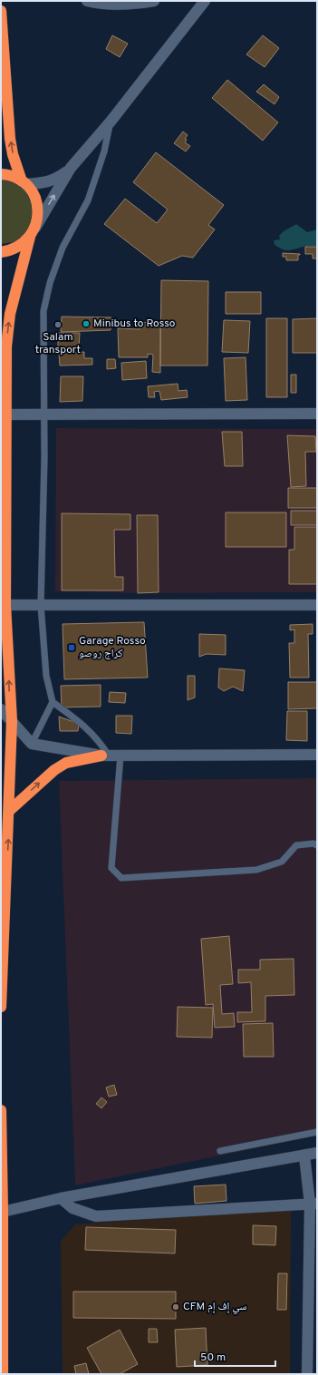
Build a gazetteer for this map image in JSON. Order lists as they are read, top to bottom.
{
  "places": {
    "other": ["Minibus to Rosso", "Salam transport", "CFM سي إف إم"],
    "transit": ["Garage Rosso كراج روصو"]
  },
  "scale_bar": "50 m"
}
